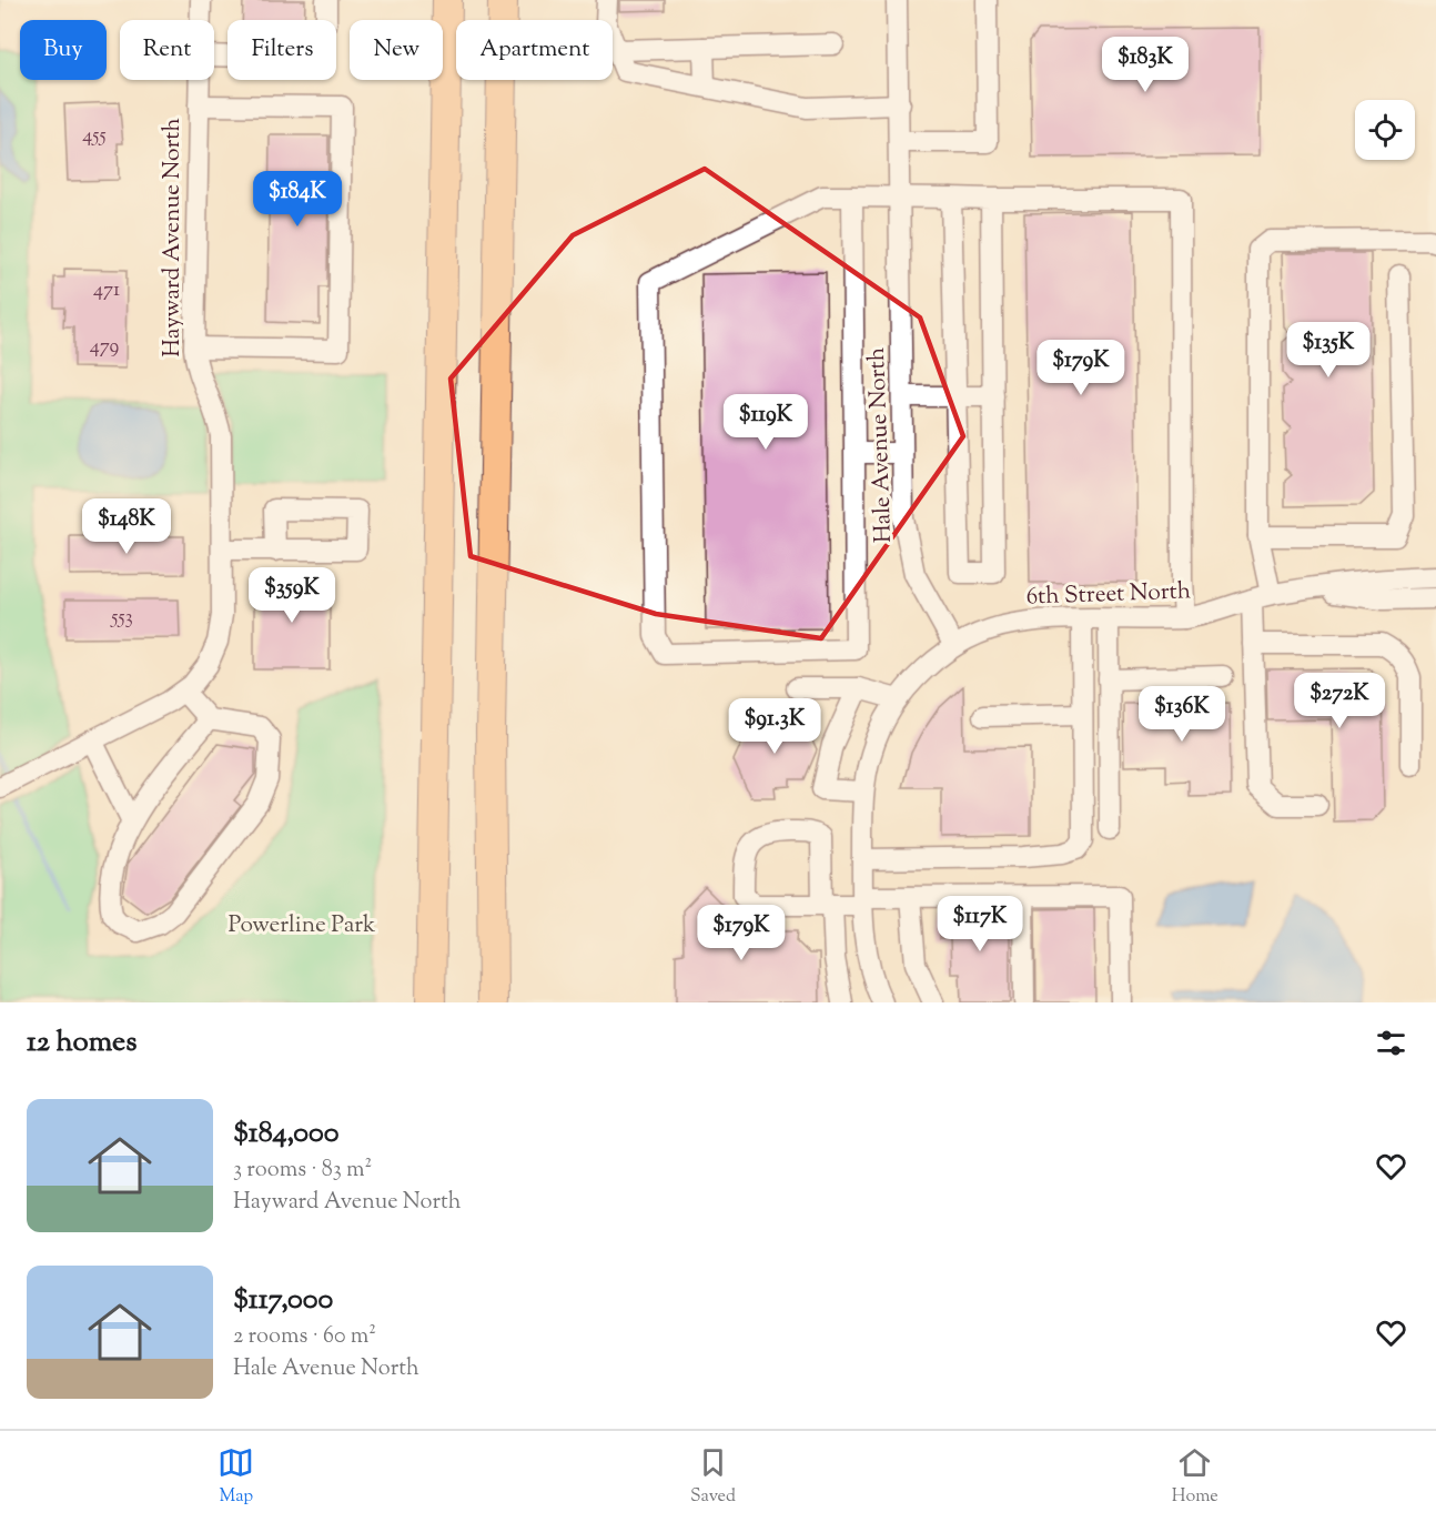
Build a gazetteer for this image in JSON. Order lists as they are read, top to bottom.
{
  "streets": {
    "street": ["Hayward Avenue North", "Hale Avenue North", "6th Street North"]
  },
  "crossings": [
    ["Hale Avenue North", "6th Street North"]
  ],
  "parks": ["Powerline Park"],
  "house_numbers": [
    "455",
    "471",
    "479",
    "553"
  ],
  "page": {
    "chip": [
      "Buy",
      "Rent",
      "Filters",
      "New",
      "Apartment"
    ],
    "price": [
      "$183K",
      "$184K",
      "$135K",
      "$179K",
      "$119K",
      "$148K",
      "$359K",
      "$272K",
      "$136K",
      "$91.3K",
      "$117K",
      "$179K"
    ],
    "heading": "12 homes",
    "list": [
      {
        "name": "$184,000",
        "note": "3 rooms · 83 m² · Hayward Avenue North"
      },
      {
        "name": "$117,000",
        "note": "2 rooms · 60 m² · Hale Avenue North"
      }
    ],
    "tabs": ["Map", "Saved", "Home"]
  }
}
